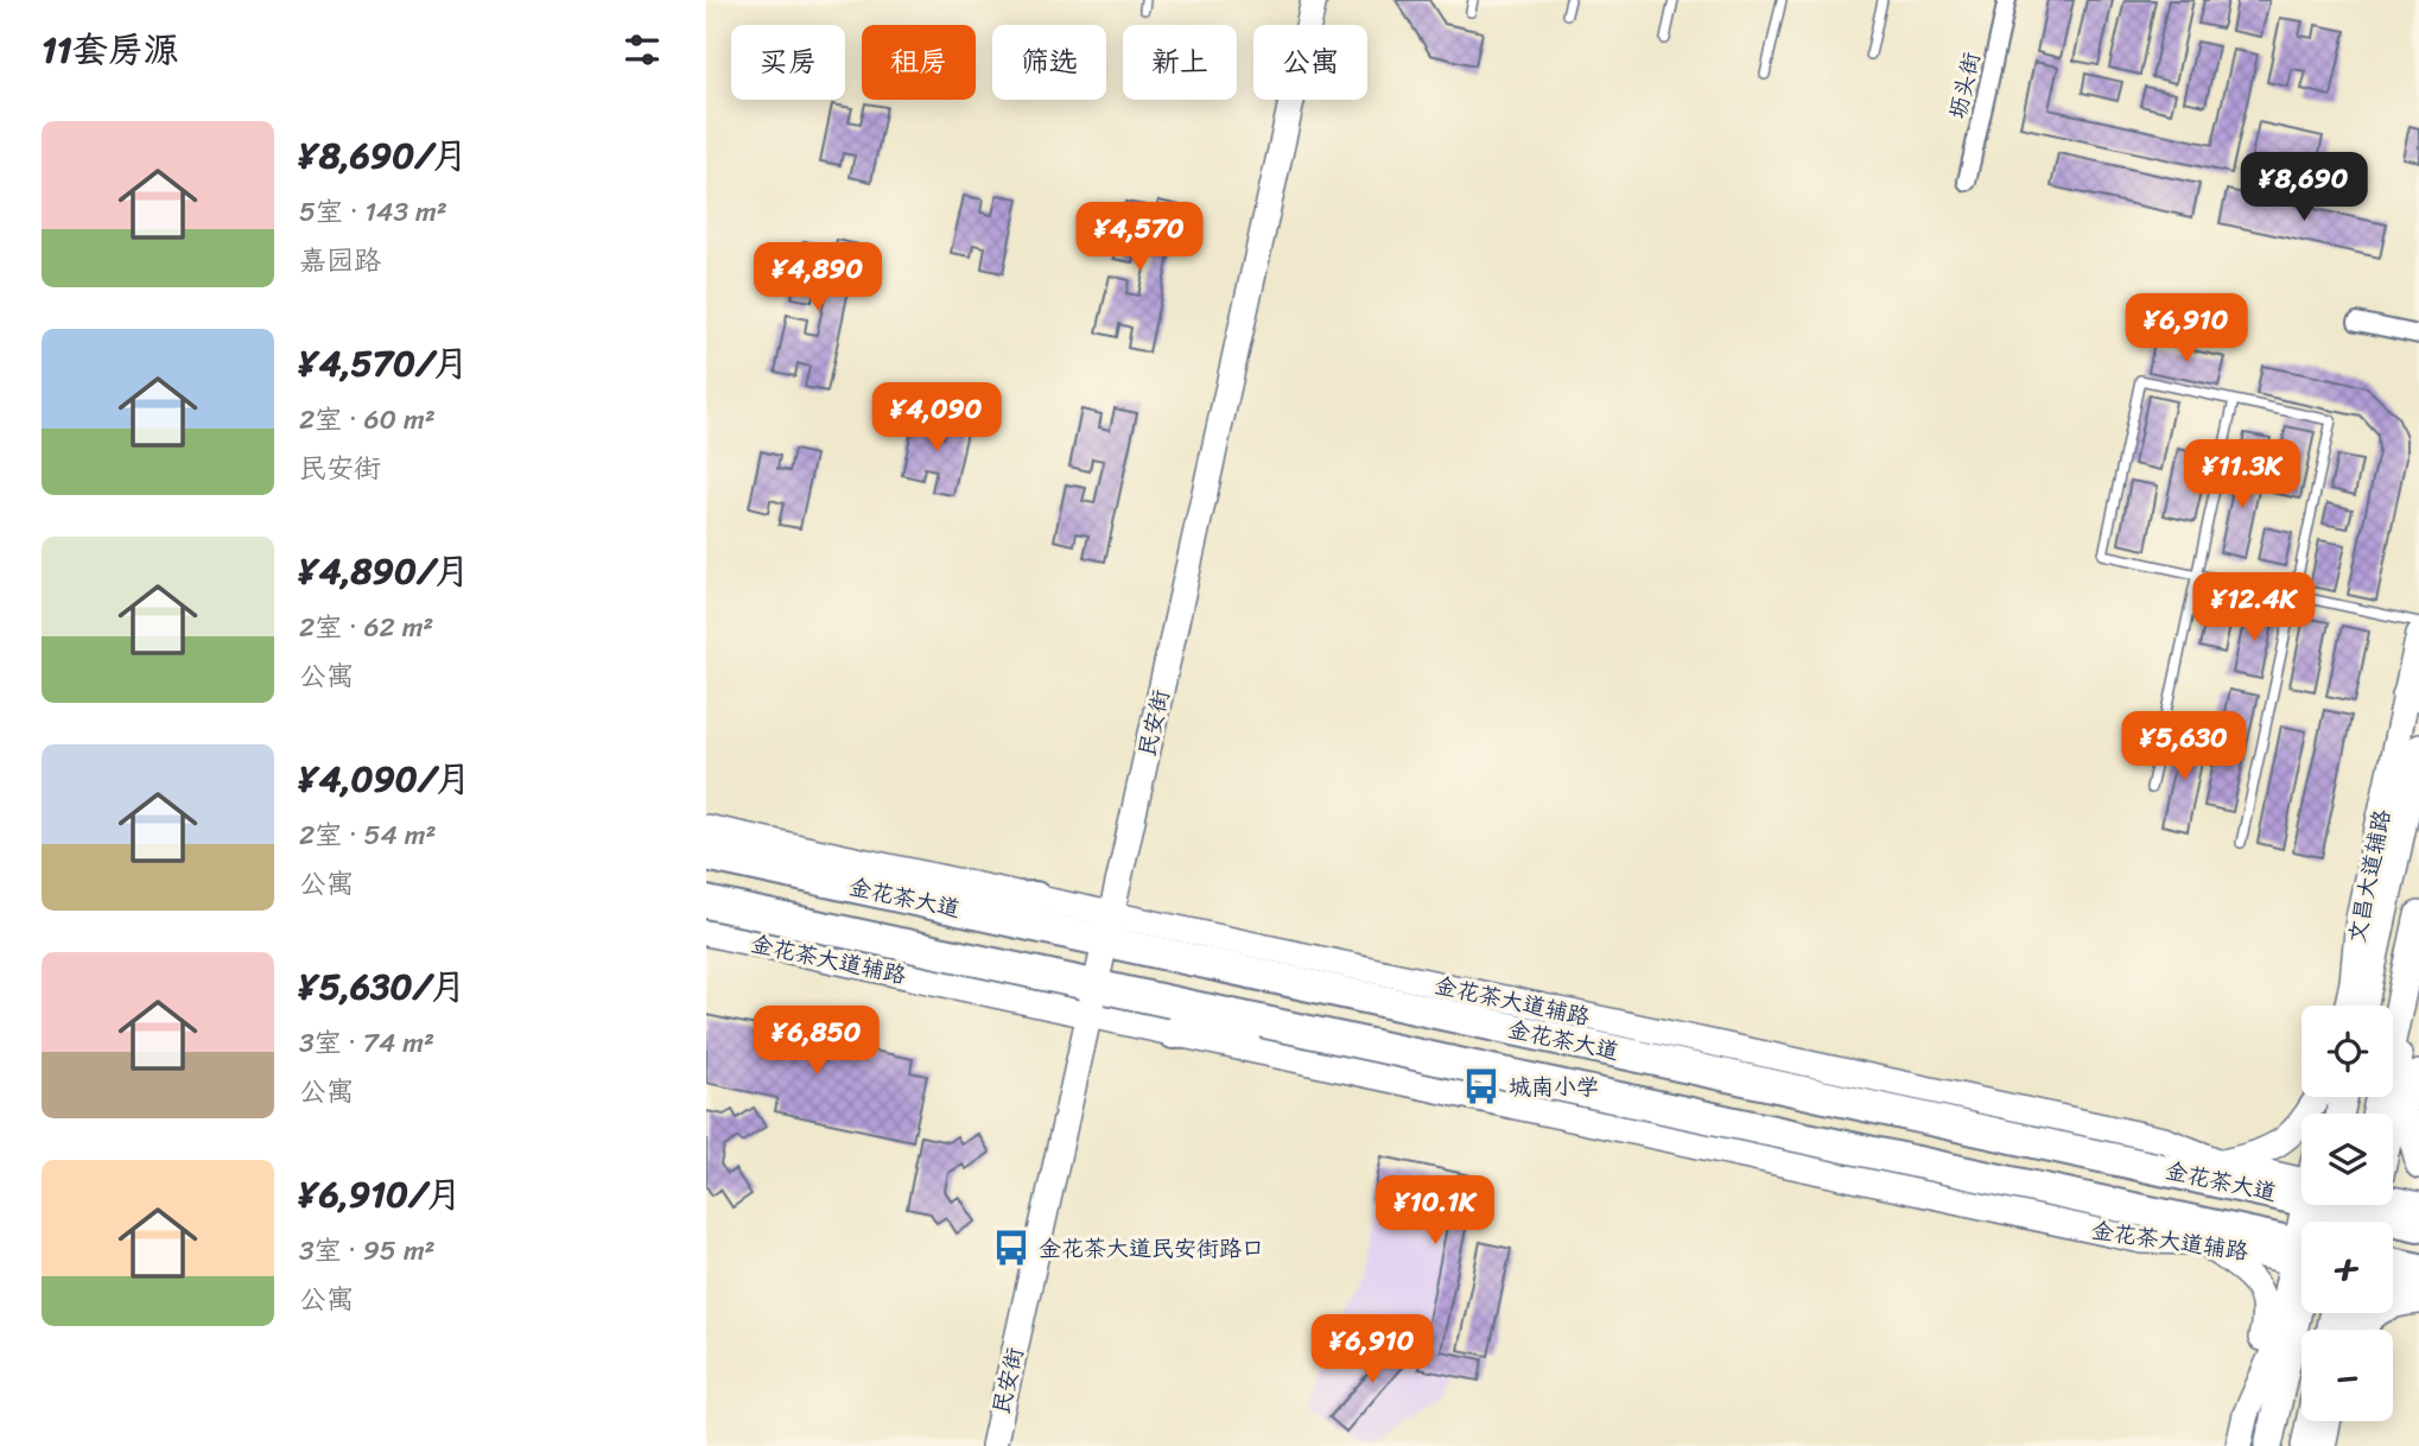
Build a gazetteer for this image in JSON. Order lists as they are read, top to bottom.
{
  "streets": {
    "highway": ["金花茶大道"],
    "street": [
      "坜头街",
      "民安街",
      "文昌大道辅路",
      "金花茶大道辅路"
    ]
  },
  "crossings": [
    ["民安街", "金花茶大道"],
    ["民安街", "金花茶大道辅路"],
    ["金花茶大道", "金花茶大道辅路"]
  ],
  "places": {
    "bus stop": ["城南小学", "金花茶大道民安街路口"]
  },
  "page": {
    "heading": "11套房源",
    "chip": [
      "买房",
      "租房",
      "筛选",
      "新上",
      "公寓"
    ],
    "list": [
      {
        "name": "¥8,690/月",
        "note": "5室 · 143 m² · 嘉园路"
      },
      {
        "name": "¥4,570/月",
        "note": "2室 · 60 m² · 民安街"
      },
      {
        "name": "¥4,890/月",
        "note": "2室 · 62 m² · 公寓"
      },
      {
        "name": "¥4,090/月",
        "note": "2室 · 54 m² · 公寓"
      },
      {
        "name": "¥5,630/月",
        "note": "3室 · 74 m² · 公寓"
      },
      {
        "name": "¥6,910/月",
        "note": "3室 · 95 m² · 公寓"
      }
    ],
    "price": [
      "¥8,690",
      "¥4,570",
      "¥4,890",
      "¥6,910",
      "¥4,090",
      "¥11.3K",
      "¥12.4K",
      "¥5,630",
      "¥6,850",
      "¥10.1K",
      "¥6,910"
    ],
    "map_buttons": ["+", "−"]
  }
}
